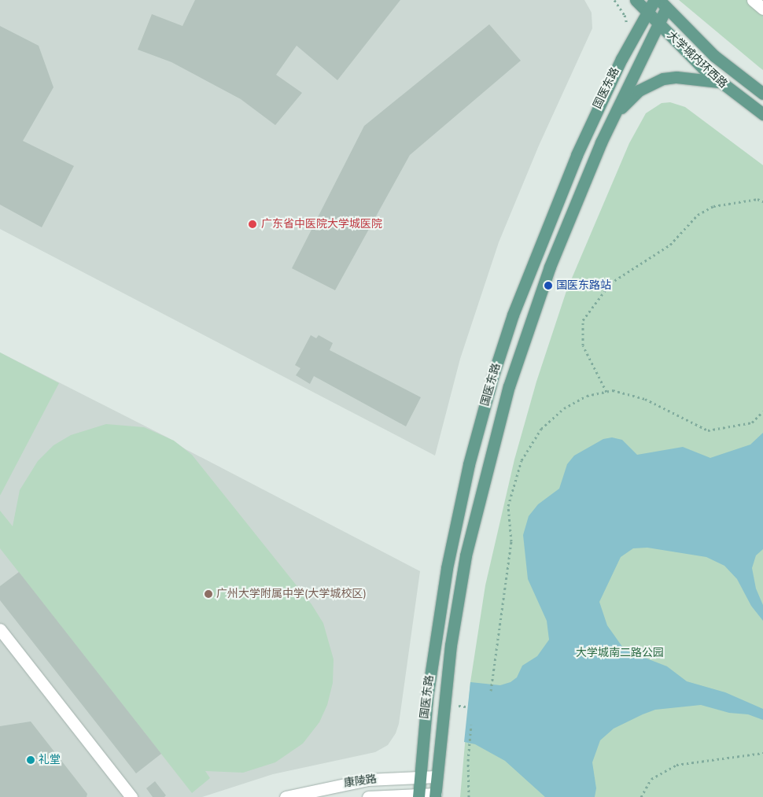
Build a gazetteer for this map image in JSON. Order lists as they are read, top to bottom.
{
  "streets": {
    "main road": ["大学城内环西路", "国医东路"],
    "street": ["康陵路"]
  },
  "crossings": [
    ["大学城内环西路", "国医东路"],
    ["国医东路", "康陵路"]
  ],
  "parks": ["大学城南二路公园"],
  "places": [
    "广东省中医院大学城医院",
    "国医东路站",
    "广州大学附属中学(大学城校区)",
    "礼堂"
  ]
}
